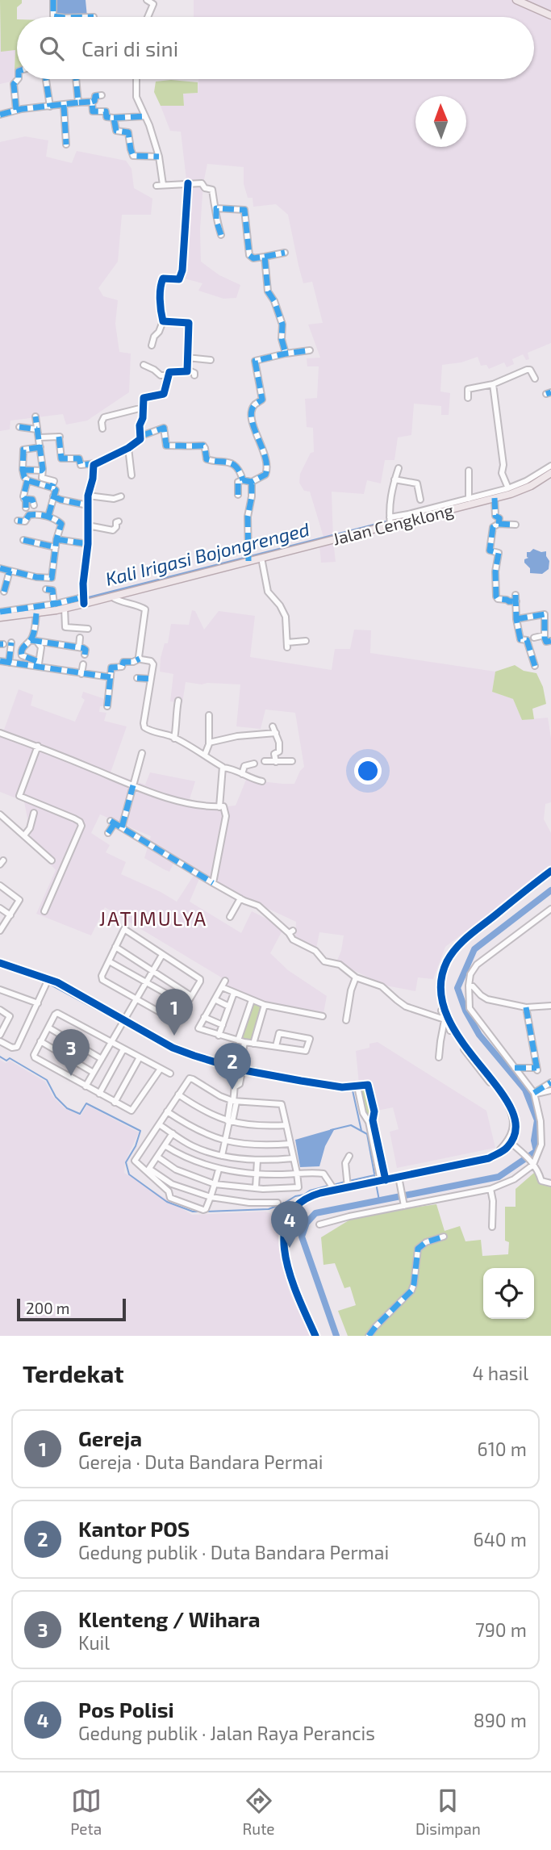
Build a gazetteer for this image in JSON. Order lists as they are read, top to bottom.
{
  "streets": {
    "main road": ["Jalan Cengklong"]
  },
  "districts": ["JATIMULYA"],
  "water": ["Kali Irigasi Bojongrenged"],
  "scale_bar": "200 m",
  "north": "top",
  "page": {
    "search": "Cari di sini",
    "pins": [
      "1",
      "3",
      "2",
      "4"
    ],
    "scale": "200 m",
    "heading": ["Terdekat", "4 hasil"],
    "list": [
      {
        "mark": "1",
        "name": "Gereja",
        "note": "Gereja · Duta Bandara Permai",
        "value": "610 m"
      },
      {
        "mark": "2",
        "name": "Kantor POS",
        "note": "Gedung publik · Duta Bandara Permai",
        "value": "640 m"
      },
      {
        "mark": "3",
        "name": "Klenteng / Wihara",
        "note": "Kuil",
        "value": "790 m"
      },
      {
        "mark": "4",
        "name": "Pos Polisi",
        "note": "Gedung publik · Jalan Raya Perancis",
        "value": "890 m"
      }
    ],
    "nav": ["Peta", "Rute", "Disimpan"]
  }
}
